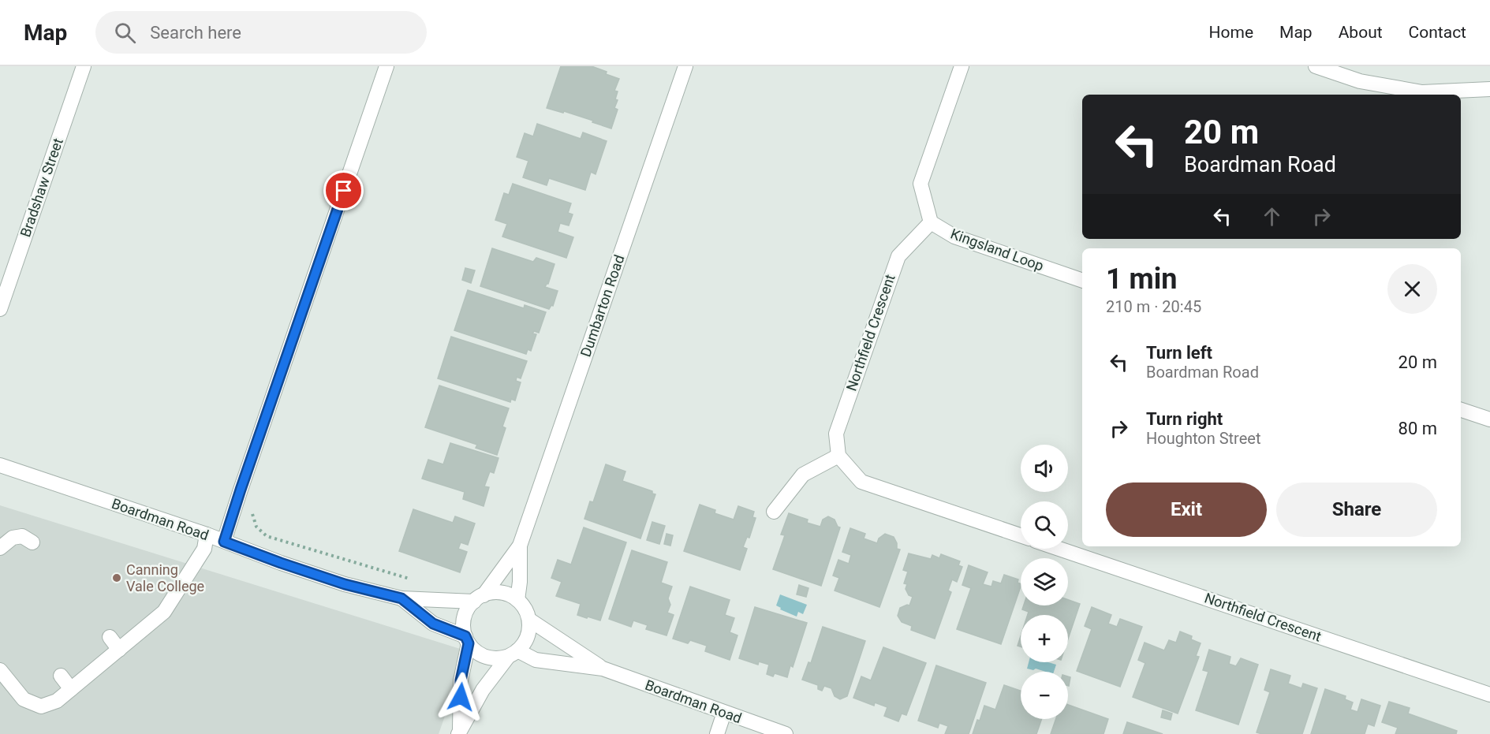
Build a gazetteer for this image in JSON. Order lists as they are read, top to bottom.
{
  "streets": {
    "street": [
      "Bradshaw Street",
      "Kingsland Loop",
      "Dumbarton Road",
      "Northfield Crescent",
      "Boardman Road"
    ]
  },
  "crossings": [
    ["Kingsland Loop", "Northfield Crescent"],
    ["Dumbarton Road", "Boardman Road"]
  ],
  "places": ["Canning Vale College"],
  "page": {
    "header": "Map",
    "search": "Search here",
    "nav": [
      "Home",
      "Map",
      "About",
      "Contact"
    ],
    "turn": ["20 m", "Boardman Road"],
    "heading": ["1 min", "210 m · 20:45"],
    "list": [
      {
        "name": "Turn left",
        "note": "Boardman Road",
        "value": "20 m"
      },
      {
        "name": "Turn right",
        "note": "Houghton Street",
        "value": "80 m"
      }
    ],
    "map_buttons": ["+", "−"],
    "buttons": ["Exit", "Share"]
  }
}
